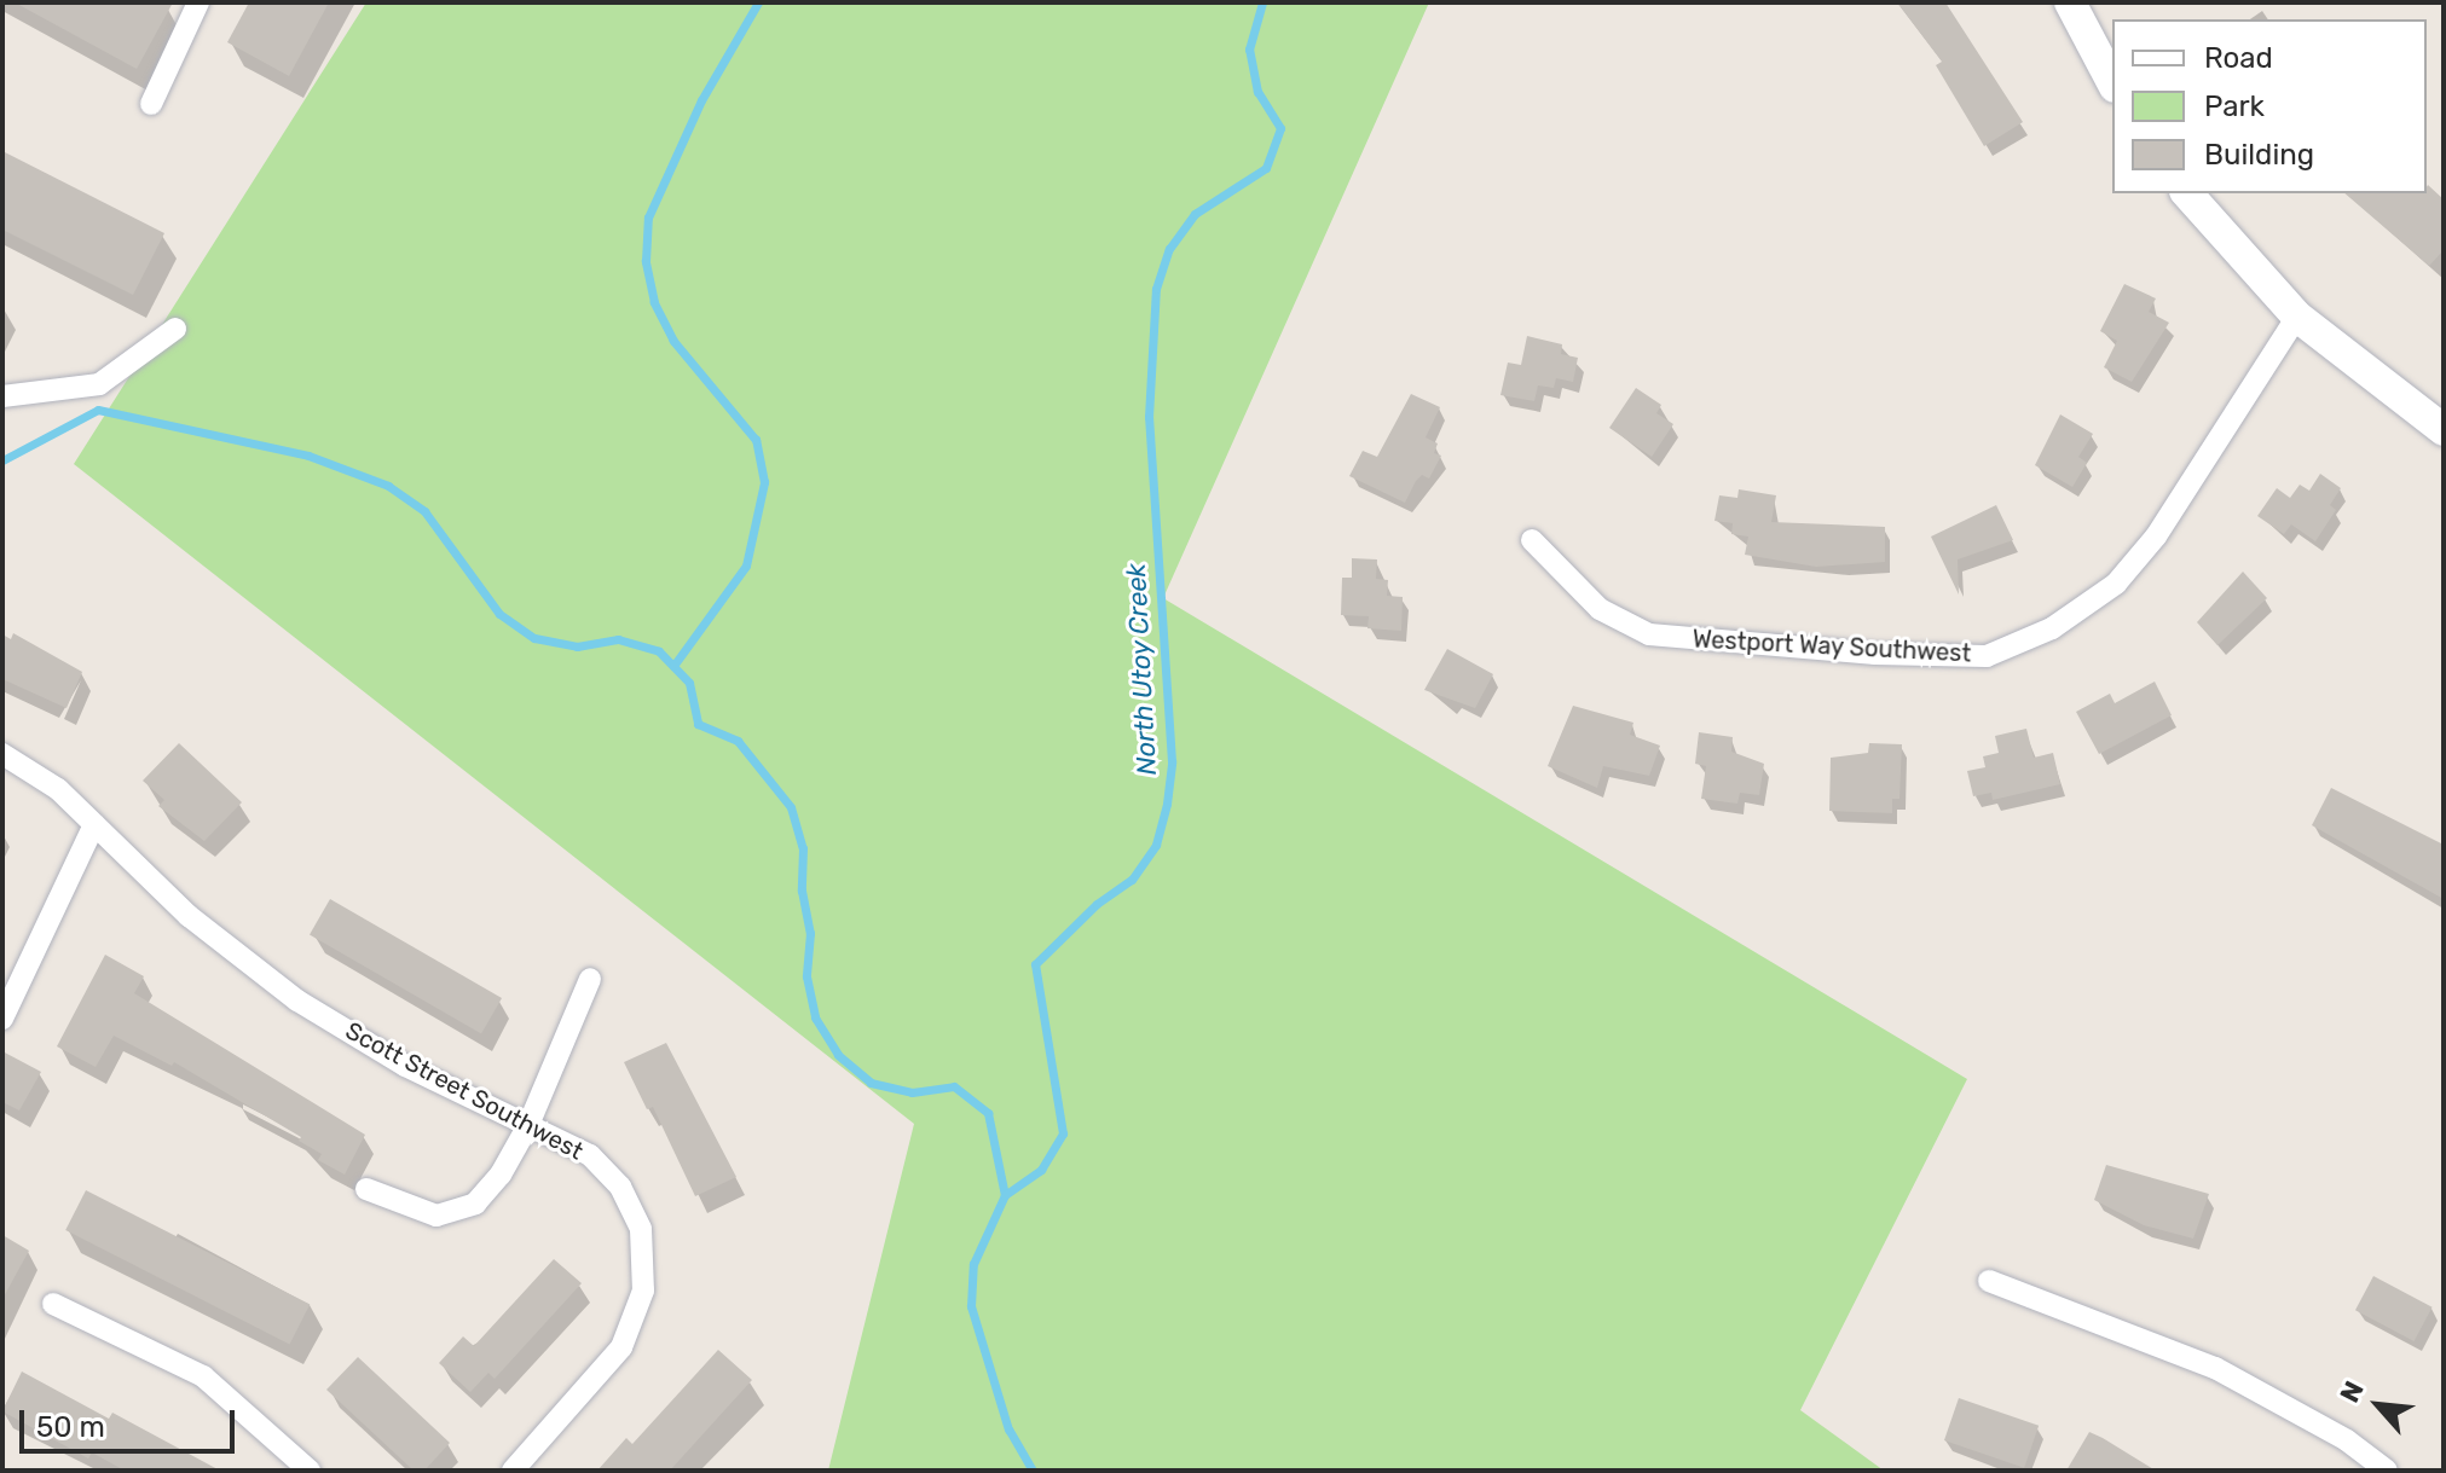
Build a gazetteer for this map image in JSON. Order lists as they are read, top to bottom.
{
  "streets": {
    "street": ["Westport Way Southwest", "Scott Street Southwest"]
  },
  "water": ["North Utoy Creek"],
  "legend": ["Road", "Park", "Building"],
  "scale_bar": "50 m",
  "north": "top left"
}
